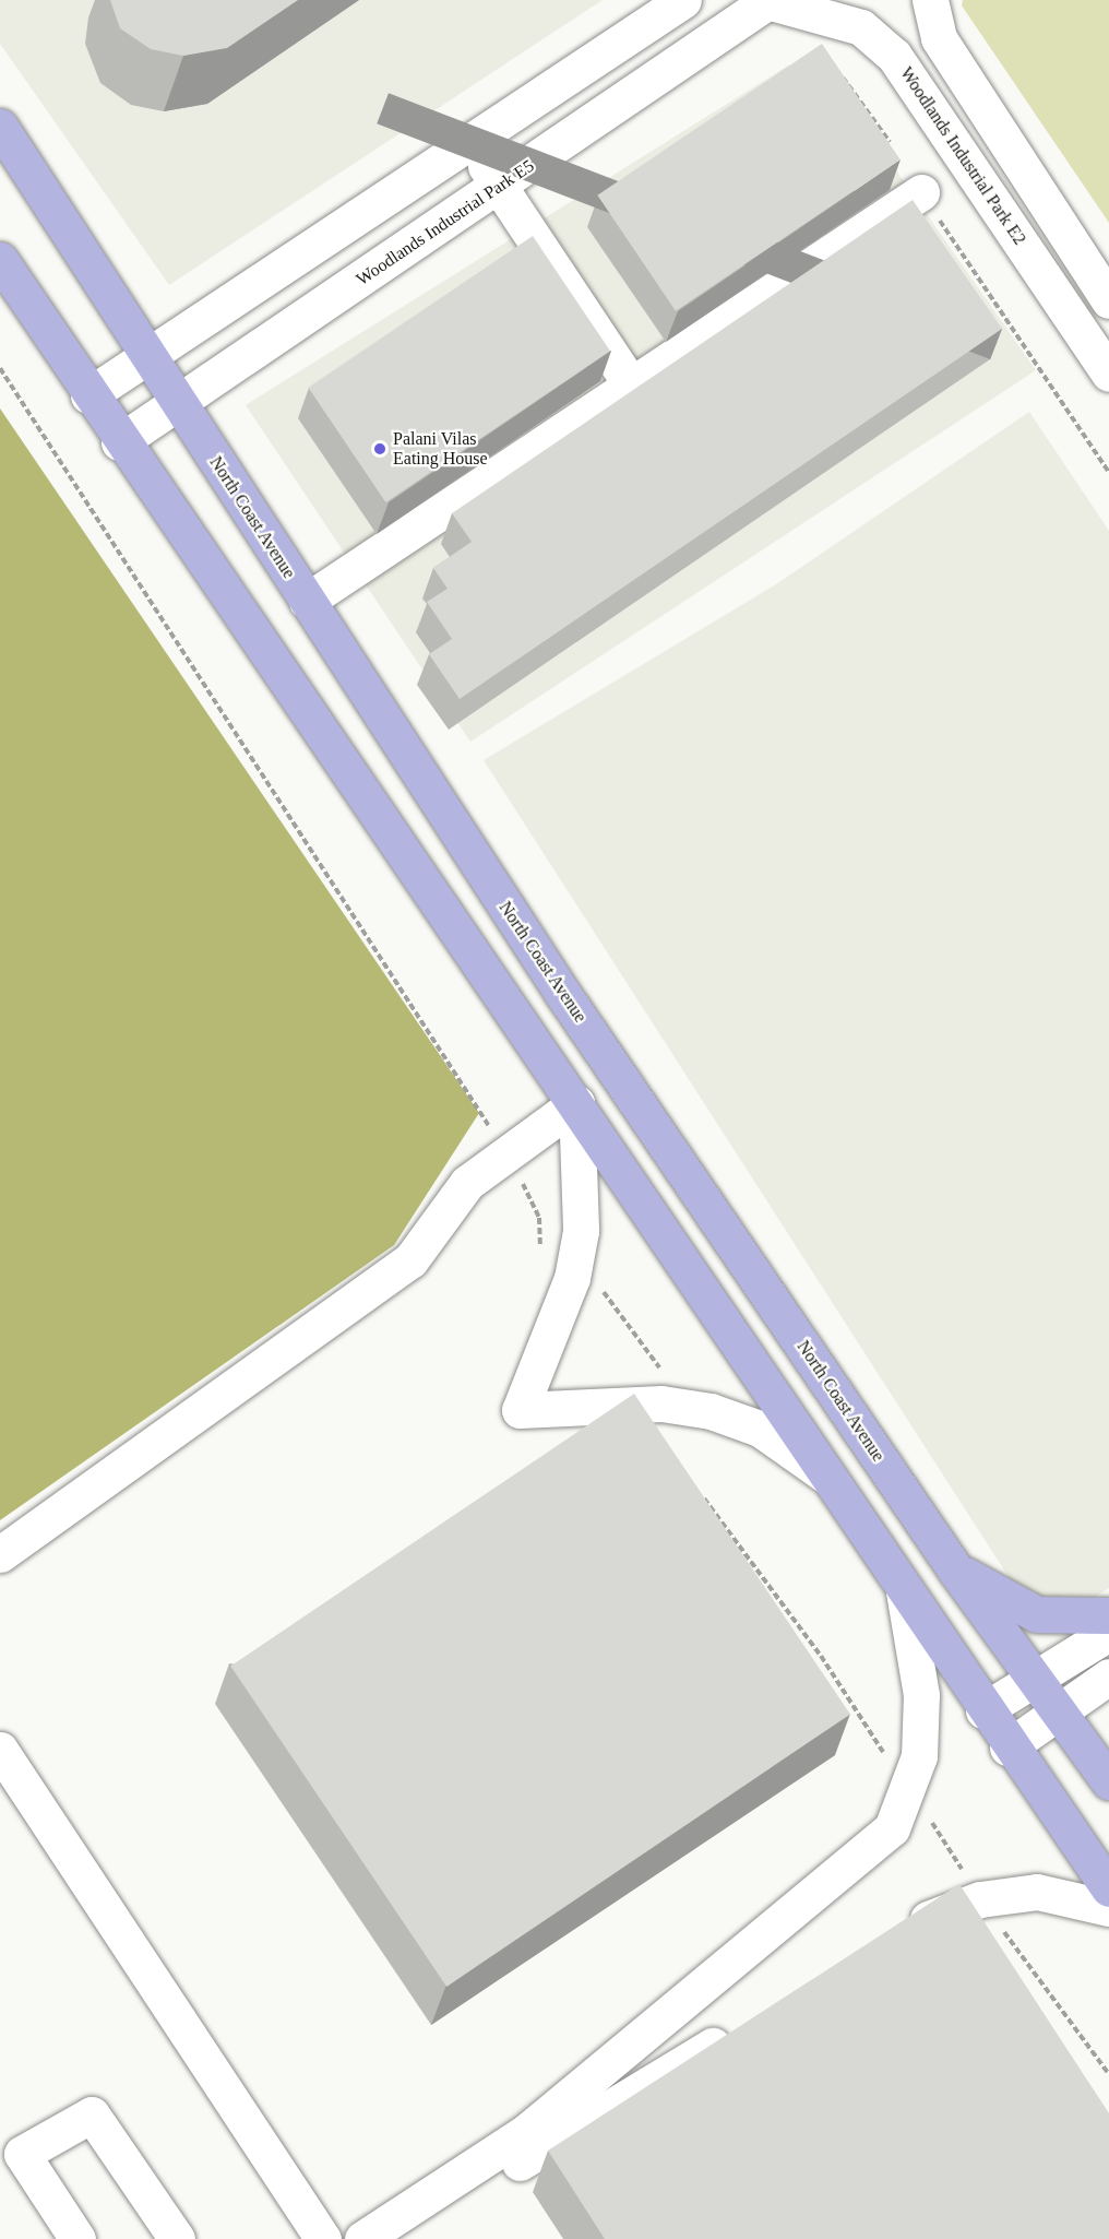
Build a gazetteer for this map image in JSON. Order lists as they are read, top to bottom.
{
  "streets": {
    "main road": ["North Coast Avenue"],
    "street": ["Woodlands Industrial Park E2", "Woodlands Industrial Park E5"]
  },
  "crossings": [
    ["Woodlands Industrial Park E2", "Woodlands Industrial Park E5"],
    ["Woodlands Industrial Park E5", "North Coast Avenue"]
  ],
  "places": ["Palani Vilas Eating House"]
}
